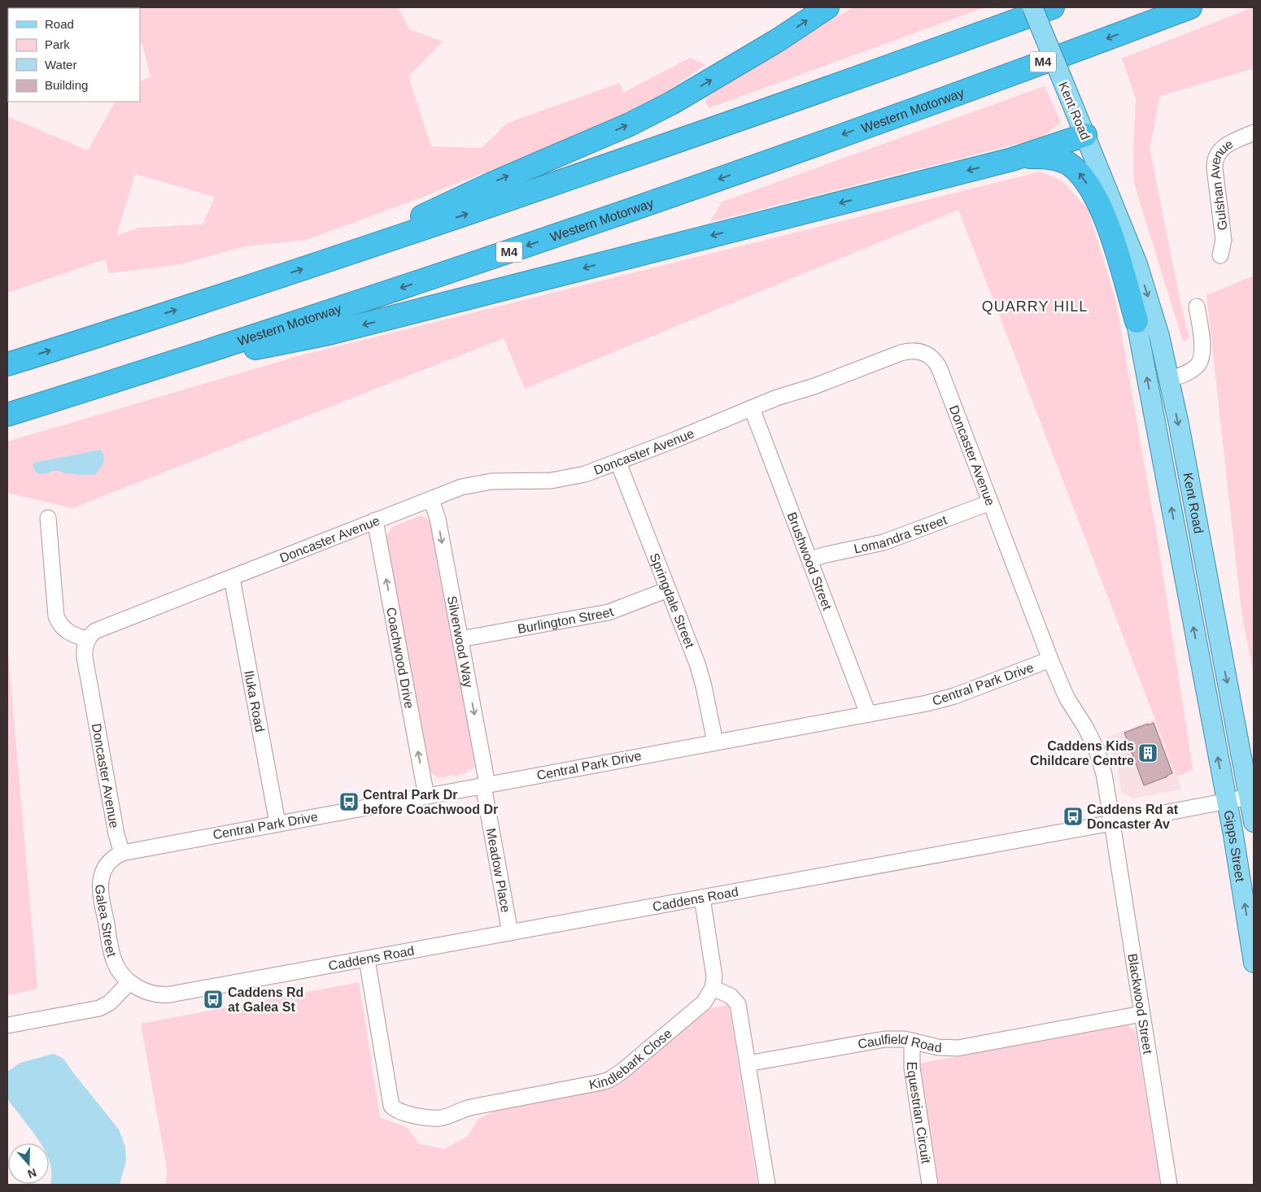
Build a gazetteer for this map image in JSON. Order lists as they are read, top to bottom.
{
  "streets": {
    "highway": ["M4", "Western Motorway"],
    "main road": ["Kent Road", "Gipps Street"],
    "street": [
      "Gulshan Avenue",
      "Doncaster Avenue",
      "Lomandra Street",
      "Brushwood Street",
      "Springdale Street",
      "Burlington Street",
      "Silverwood Way",
      "Coachwood Drive",
      "Central Park Drive",
      "Iluka Road",
      "Meadow Place",
      "Caddens Road",
      "Galea Street",
      "Blackwood Street",
      "Caulfield Road",
      "Kindlebark Close",
      "Equestrian Circuit"
    ]
  },
  "crossings": [
    ["Kent Road", "Gipps Street"],
    ["Kent Road", "Caddens Road"],
    ["Doncaster Avenue", "Lomandra Street"],
    ["Doncaster Avenue", "Brushwood Street"],
    ["Doncaster Avenue", "Springdale Street"],
    ["Doncaster Avenue", "Silverwood Way"],
    ["Doncaster Avenue", "Coachwood Drive"],
    ["Doncaster Avenue", "Central Park Drive"],
    ["Doncaster Avenue", "Iluka Road"],
    ["Doncaster Avenue", "Caddens Road"],
    ["Doncaster Avenue", "Galea Street"],
    ["Doncaster Avenue", "Blackwood Street"],
    ["Lomandra Street", "Brushwood Street"],
    ["Brushwood Street", "Central Park Drive"],
    ["Springdale Street", "Burlington Street"],
    ["Springdale Street", "Central Park Drive"],
    ["Burlington Street", "Silverwood Way"],
    ["Silverwood Way", "Central Park Drive"],
    ["Silverwood Way", "Meadow Place"],
    ["Coachwood Drive", "Central Park Drive"],
    ["Central Park Drive", "Iluka Road"],
    ["Central Park Drive", "Meadow Place"],
    ["Central Park Drive", "Galea Street"],
    ["Gipps Street", "Caddens Road"],
    ["Meadow Place", "Caddens Road"],
    ["Caddens Road", "Galea Street"],
    ["Caddens Road", "Blackwood Street"],
    ["Caddens Road", "Kindlebark Close"],
    ["Blackwood Street", "Caulfield Road"],
    ["Caulfield Road", "Equestrian Circuit"]
  ],
  "one_way": ["Silverwood Way", "Coachwood Drive", "Gipps Street"],
  "districts": ["QUARRY HILL"],
  "places": {
    "building": ["Caddens Kids Childcare Centre"],
    "bus stop": ["Central Park Dr before Coachwood Dr", "Caddens Rd at Doncaster Av", "Caddens Rd at Galea St"]
  },
  "legend": [
    "Road",
    "Park",
    "Water",
    "Building"
  ],
  "north": "bottom"
}
